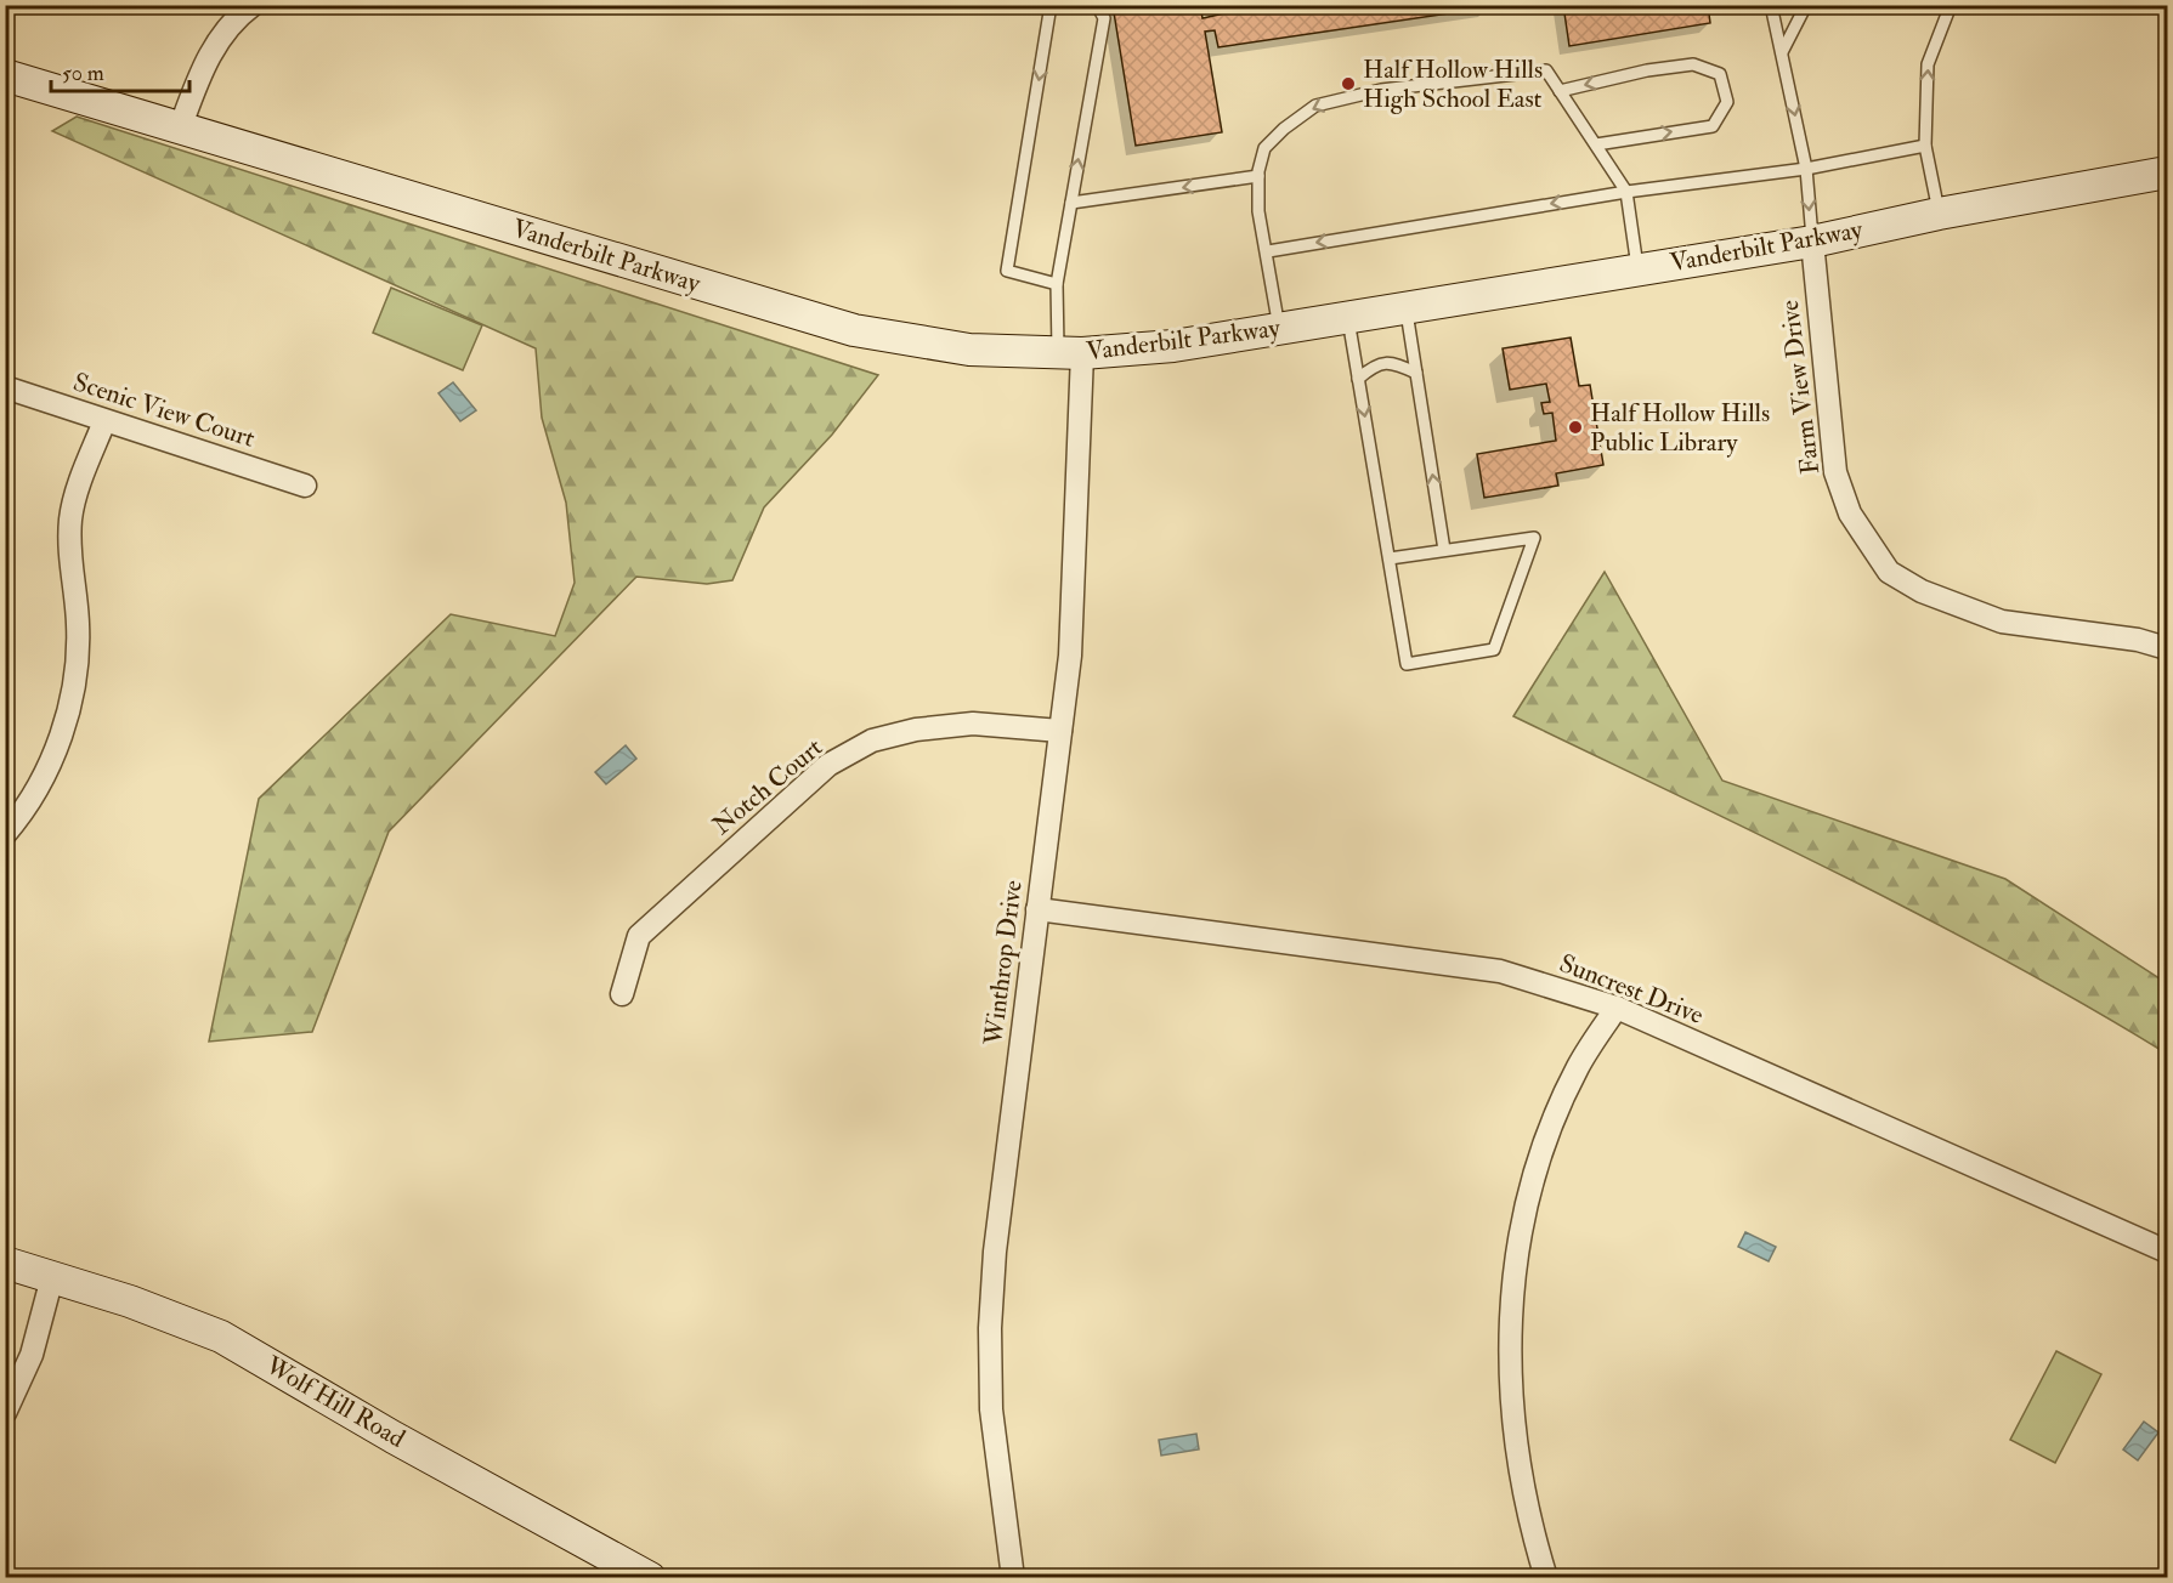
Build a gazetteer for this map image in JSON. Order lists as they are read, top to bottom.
{
  "streets": {
    "main road": ["Vanderbilt Parkway", "Wolf Hill Road"],
    "street": [
      "Farm View Drive",
      "Scenic View Court",
      "Notch Court",
      "Winthrop Drive",
      "Suncrest Drive"
    ]
  },
  "crossings": [
    ["Vanderbilt Parkway", "Farm View Drive"],
    ["Vanderbilt Parkway", "Winthrop Drive"],
    ["Notch Court", "Winthrop Drive"],
    ["Winthrop Drive", "Suncrest Drive"]
  ],
  "places": ["Half Hollow Hills High School East", "Half Hollow Hills Public Library"],
  "scale_bar": "50 m"
}
